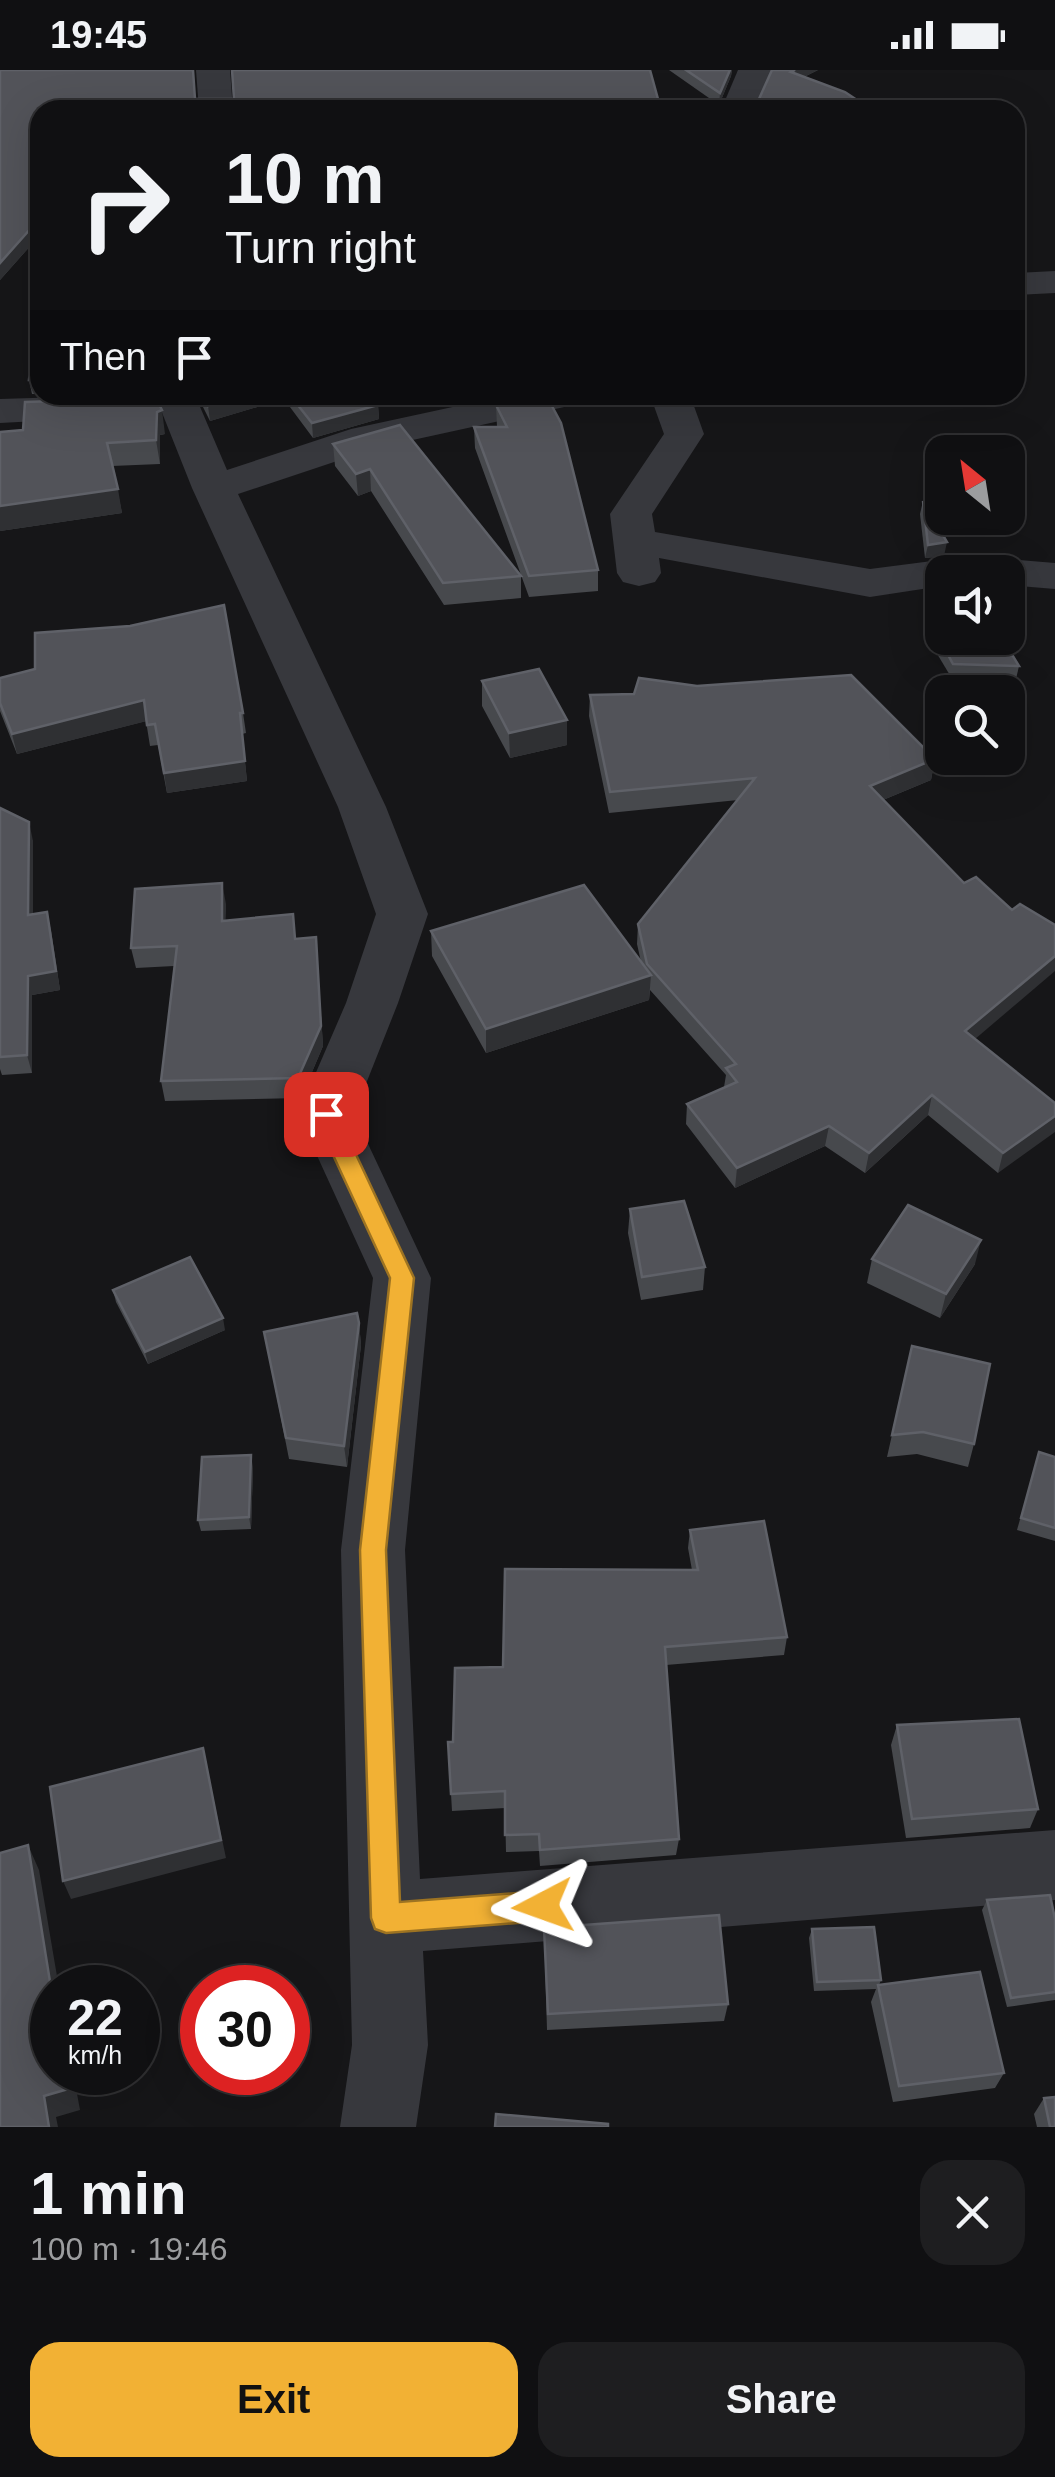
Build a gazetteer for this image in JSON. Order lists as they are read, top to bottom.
{
  "north": "top left",
  "page": {
    "status": "19:45",
    "turn": ["10 m", "Turn right"],
    "then": "Then",
    "speed": "22 km/h",
    "limit": "30",
    "heading": ["1 min", "100 m · 19:46"],
    "buttons": ["Exit", "Share"]
  }
}
